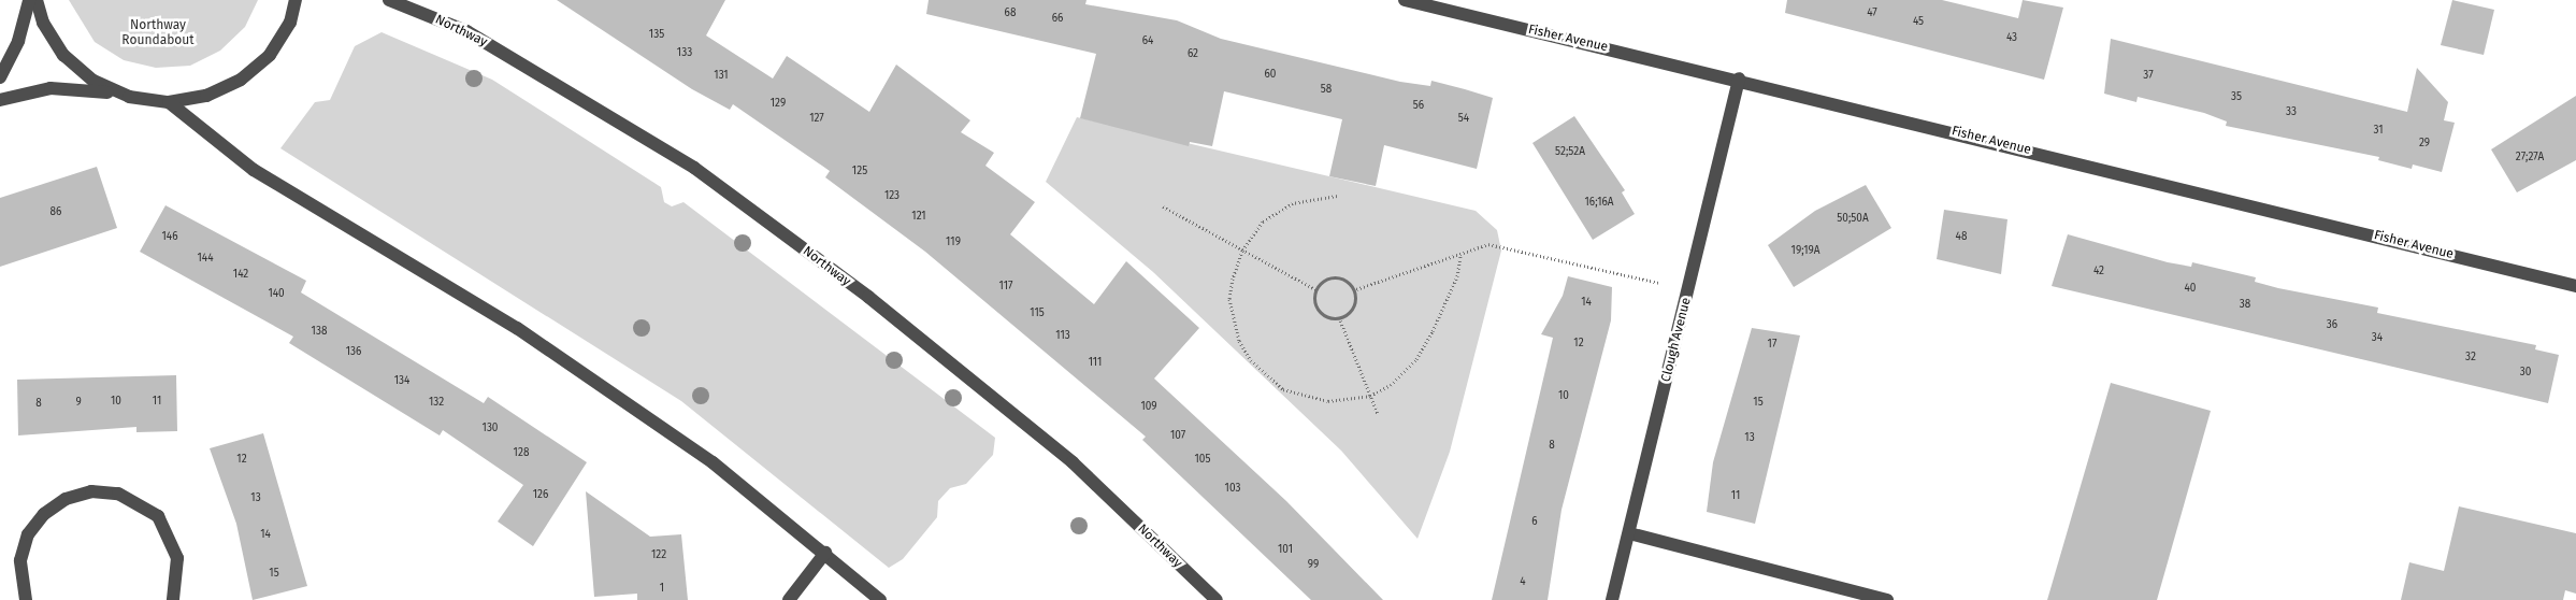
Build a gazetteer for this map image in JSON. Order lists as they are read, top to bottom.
{
  "streets": {
    "street": ["Northway", "Fisher Avenue", "Clough Avenue"]
  },
  "crossings": [
    ["Fisher Avenue", "Clough Avenue"]
  ],
  "parks": ["Northway Roundabout"],
  "house_numbers": [
    "68",
    "47",
    "66",
    "45",
    "135",
    "43",
    "64",
    "133",
    "62",
    "60",
    "131",
    "37",
    "58",
    "35",
    "129",
    "56",
    "33",
    "127",
    "54",
    "31",
    "29",
    "52;52A",
    "27;27A",
    "125",
    "123",
    "16;16A",
    "86",
    "121",
    "50;50A",
    "146",
    "48",
    "119",
    "19;19A",
    "144",
    "42",
    "142",
    "117",
    "40",
    "140",
    "14",
    "38",
    "115",
    "36",
    "138",
    "113",
    "34",
    "12",
    "17",
    "136",
    "32",
    "111",
    "30",
    "134",
    "10",
    "10",
    "11",
    "9",
    "132",
    "15",
    "8",
    "109",
    "130",
    "107",
    "13",
    "8",
    "128",
    "12",
    "105",
    "103",
    "126",
    "11",
    "13",
    "6",
    "14",
    "101",
    "122",
    "99",
    "15",
    "4",
    "1"
  ]
}
